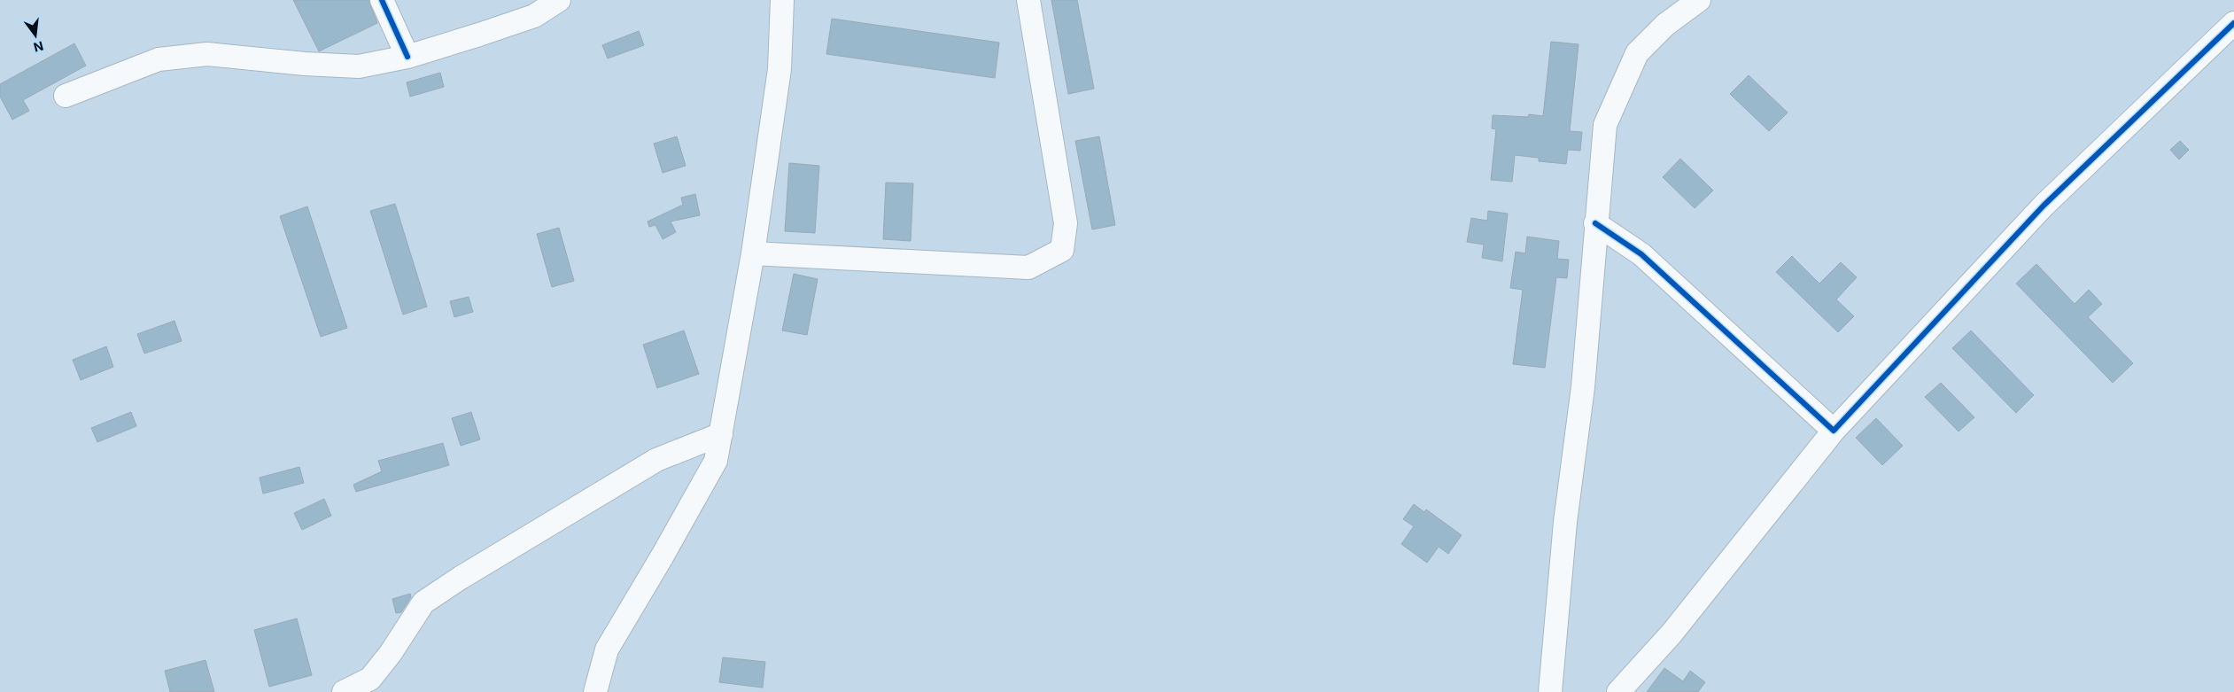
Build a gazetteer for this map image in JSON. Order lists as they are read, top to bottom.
{
  "north": "bottom"
}
